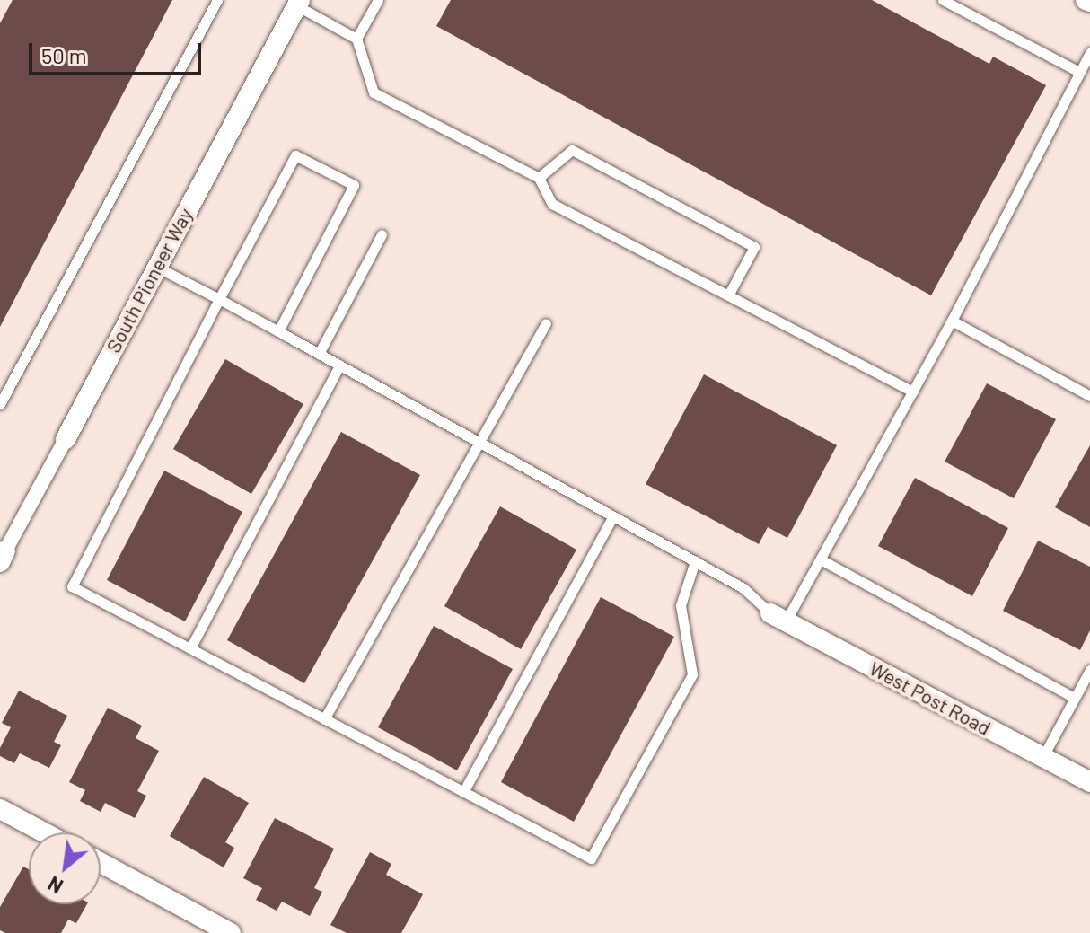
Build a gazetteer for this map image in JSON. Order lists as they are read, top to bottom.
{
  "streets": {
    "street": ["South Pioneer Way", "West Post Road"]
  },
  "scale_bar": "50 m",
  "north": "bottom left"
}
